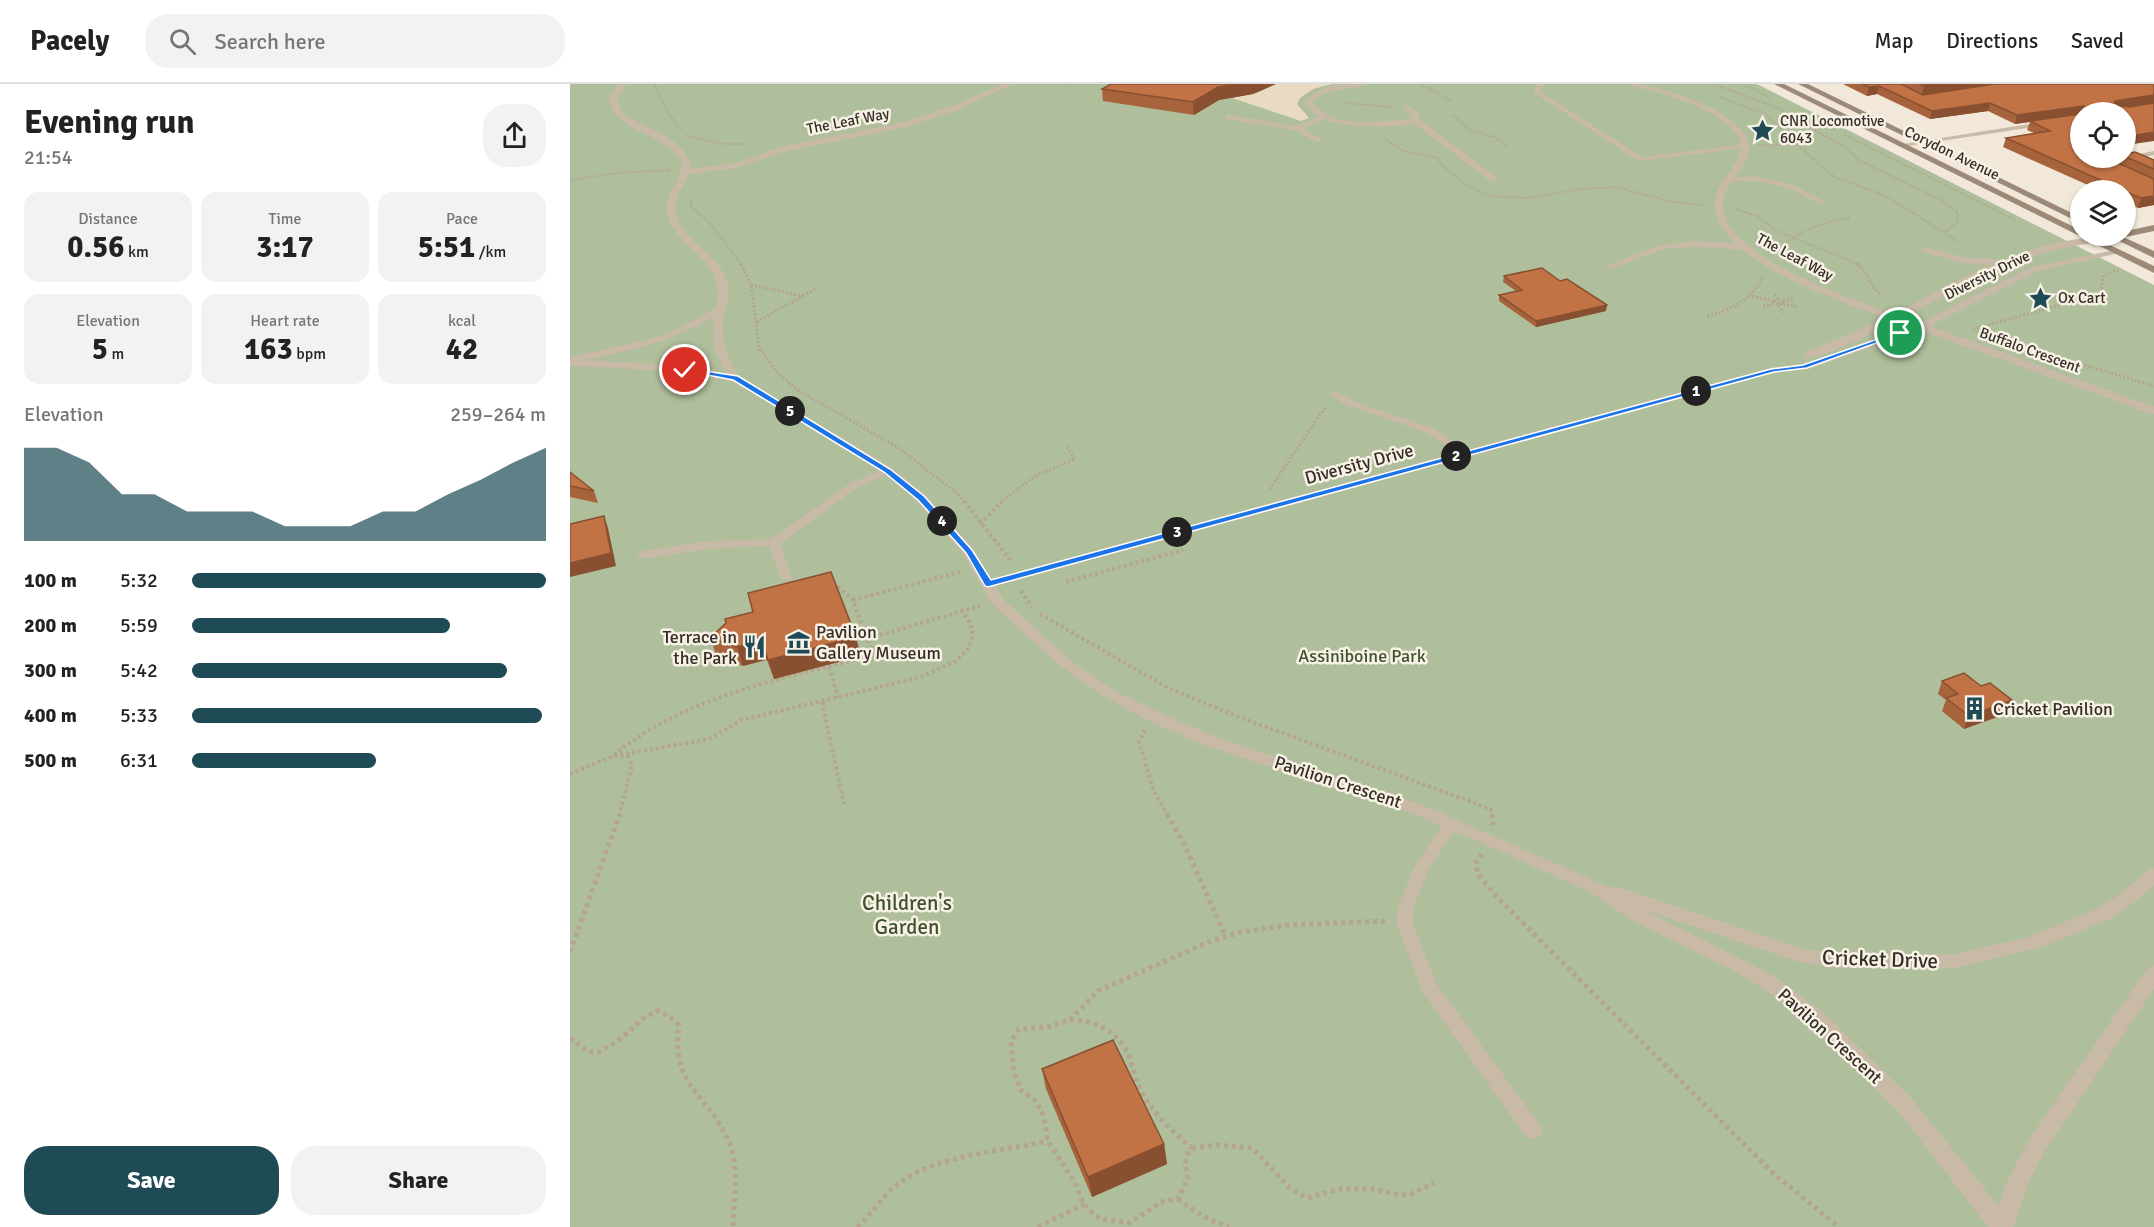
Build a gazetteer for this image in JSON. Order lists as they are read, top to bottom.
{
  "streets": {
    "main road": ["Corydon Avenue"],
    "street": [
      "The Leaf Way",
      "Diversity Drive",
      "Buffalo Crescent",
      "Pavilion Crescent",
      "Cricket Drive"
    ]
  },
  "crossings": [
    ["The Leaf Way", "Diversity Drive"],
    ["The Leaf Way", "Buffalo Crescent"],
    ["The Leaf Way", "Pavilion Crescent"],
    ["Diversity Drive", "Buffalo Crescent"],
    ["Diversity Drive", "Pavilion Crescent"],
    ["Pavilion Crescent", "Cricket Drive"]
  ],
  "parks": ["Assiniboine Park", "Children's Garden"],
  "places": {
    "place": ["CNR Locomotive 6043", "Ox Cart"],
    "museum": ["Pavilion Gallery Museum"],
    "restaurant": ["Terrace in the Park"],
    "building": ["Cricket Pavilion"]
  },
  "page": {
    "header": "Pacely",
    "search": "Search here",
    "nav": ["Map", "Directions", "Saved"],
    "heading": ["Evening run", "21:54"],
    "stats": [
      ["Distance", "0.56 km"],
      ["Time", "3:17"],
      ["Pace", "5:51 /km"],
      ["Elevation", "5 m"],
      ["Heart rate", "163 bpm"],
      ["kcal", "42"]
    ],
    "pins": [
      "1",
      "5",
      "2",
      "4",
      "3"
    ],
    "chart": ["Elevation", "259–264 m"],
    "list": [
      {
        "name": "100 m",
        "note": "5:32"
      },
      {
        "name": "200 m",
        "note": "5:59"
      },
      {
        "name": "300 m",
        "note": "5:42"
      },
      {
        "name": "400 m",
        "note": "5:33"
      },
      {
        "name": "500 m",
        "note": "6:31"
      }
    ],
    "buttons": ["Save", "Share"]
  }
}
